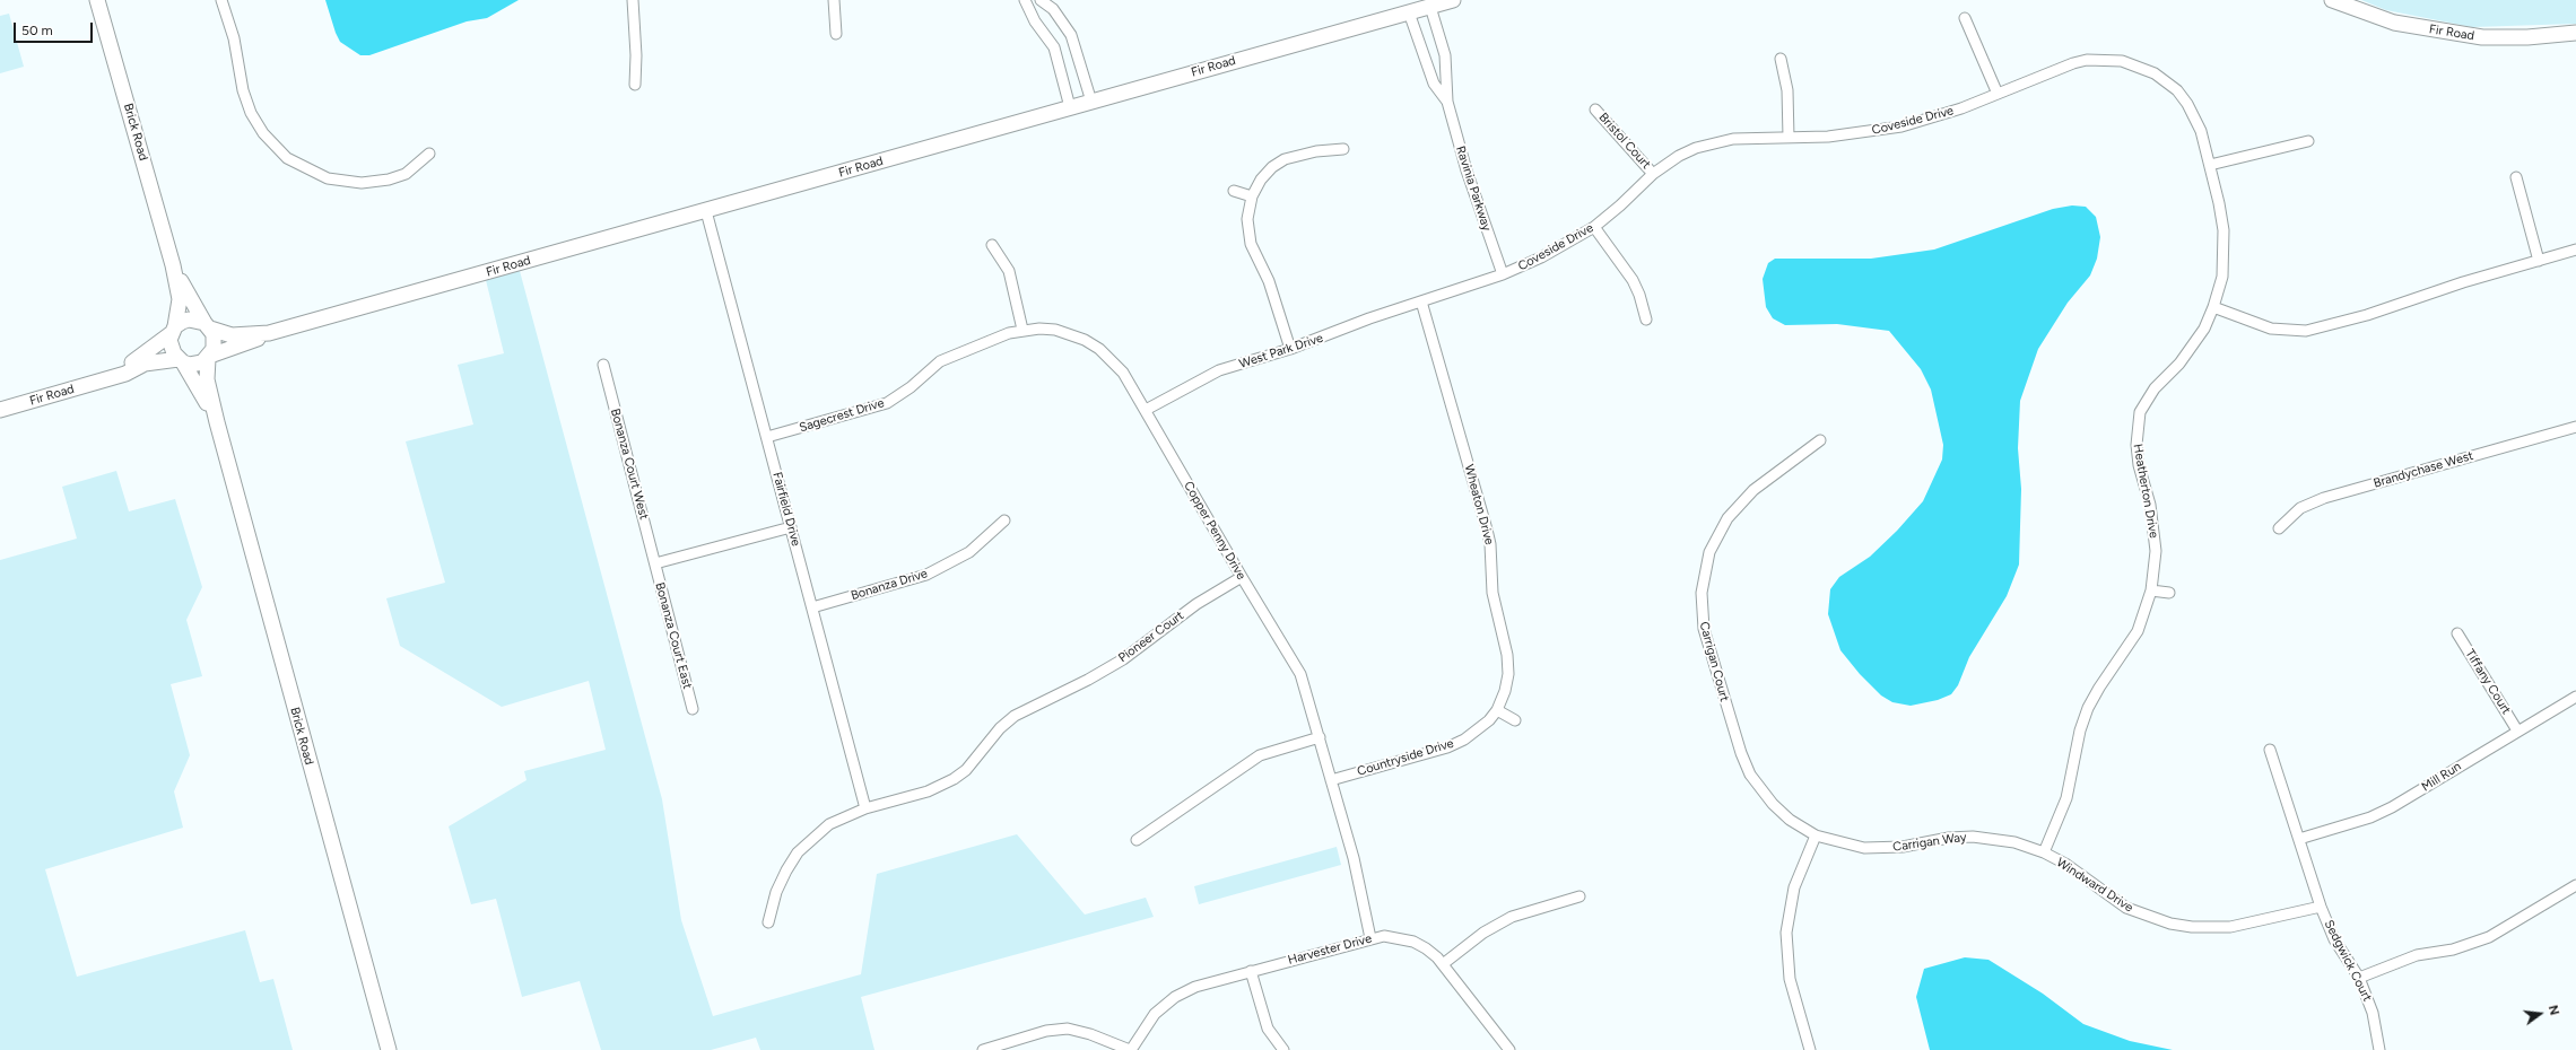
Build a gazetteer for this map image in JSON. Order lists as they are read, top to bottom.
{
  "streets": {
    "street": [
      "Fir Road",
      "Coveside Drive",
      "Brick Road",
      "Bristol Court",
      "Ravinia Parkway",
      "West Park Drive",
      "Sagecrest Drive",
      "Bonanza Court West",
      "Brandychase West",
      "Heatherton Drive",
      "Wheaton Drive",
      "Fairfield Drive",
      "Copper Penny Drive",
      "Bonanza Drive",
      "Bonanza Court East",
      "Pioneer Court",
      "Carrigan Court",
      "Tiffany Court",
      "Countryside Drive",
      "Mill Run",
      "Carrigan Way",
      "Windward Drive",
      "Harvester Drive",
      "Sedgwick Court"
    ]
  },
  "crossings": [
    ["Fir Road", "Brick Road"],
    ["Fir Road", "Fairfield Drive"],
    ["Coveside Drive", "Bristol Court"],
    ["Coveside Drive", "Ravinia Parkway"],
    ["Coveside Drive", "West Park Drive"],
    ["Coveside Drive", "Heatherton Drive"],
    ["Coveside Drive", "Wheaton Drive"],
    ["West Park Drive", "Wheaton Drive"],
    ["West Park Drive", "Copper Penny Drive"],
    ["Sagecrest Drive", "Fairfield Drive"],
    ["Sagecrest Drive", "Copper Penny Drive"],
    ["Bonanza Court West", "Bonanza Court East"],
    ["Heatherton Drive", "Carrigan Way"],
    ["Heatherton Drive", "Windward Drive"],
    ["Wheaton Drive", "Countryside Drive"],
    ["Fairfield Drive", "Bonanza Drive"],
    ["Fairfield Drive", "Pioneer Court"],
    ["Copper Penny Drive", "Pioneer Court"],
    ["Copper Penny Drive", "Countryside Drive"],
    ["Copper Penny Drive", "Harvester Drive"],
    ["Carrigan Court", "Carrigan Way"],
    ["Tiffany Court", "Mill Run"],
    ["Mill Run", "Sedgwick Court"],
    ["Carrigan Way", "Windward Drive"],
    ["Windward Drive", "Sedgwick Court"]
  ],
  "scale_bar": "50 m",
  "north": "right"
}
